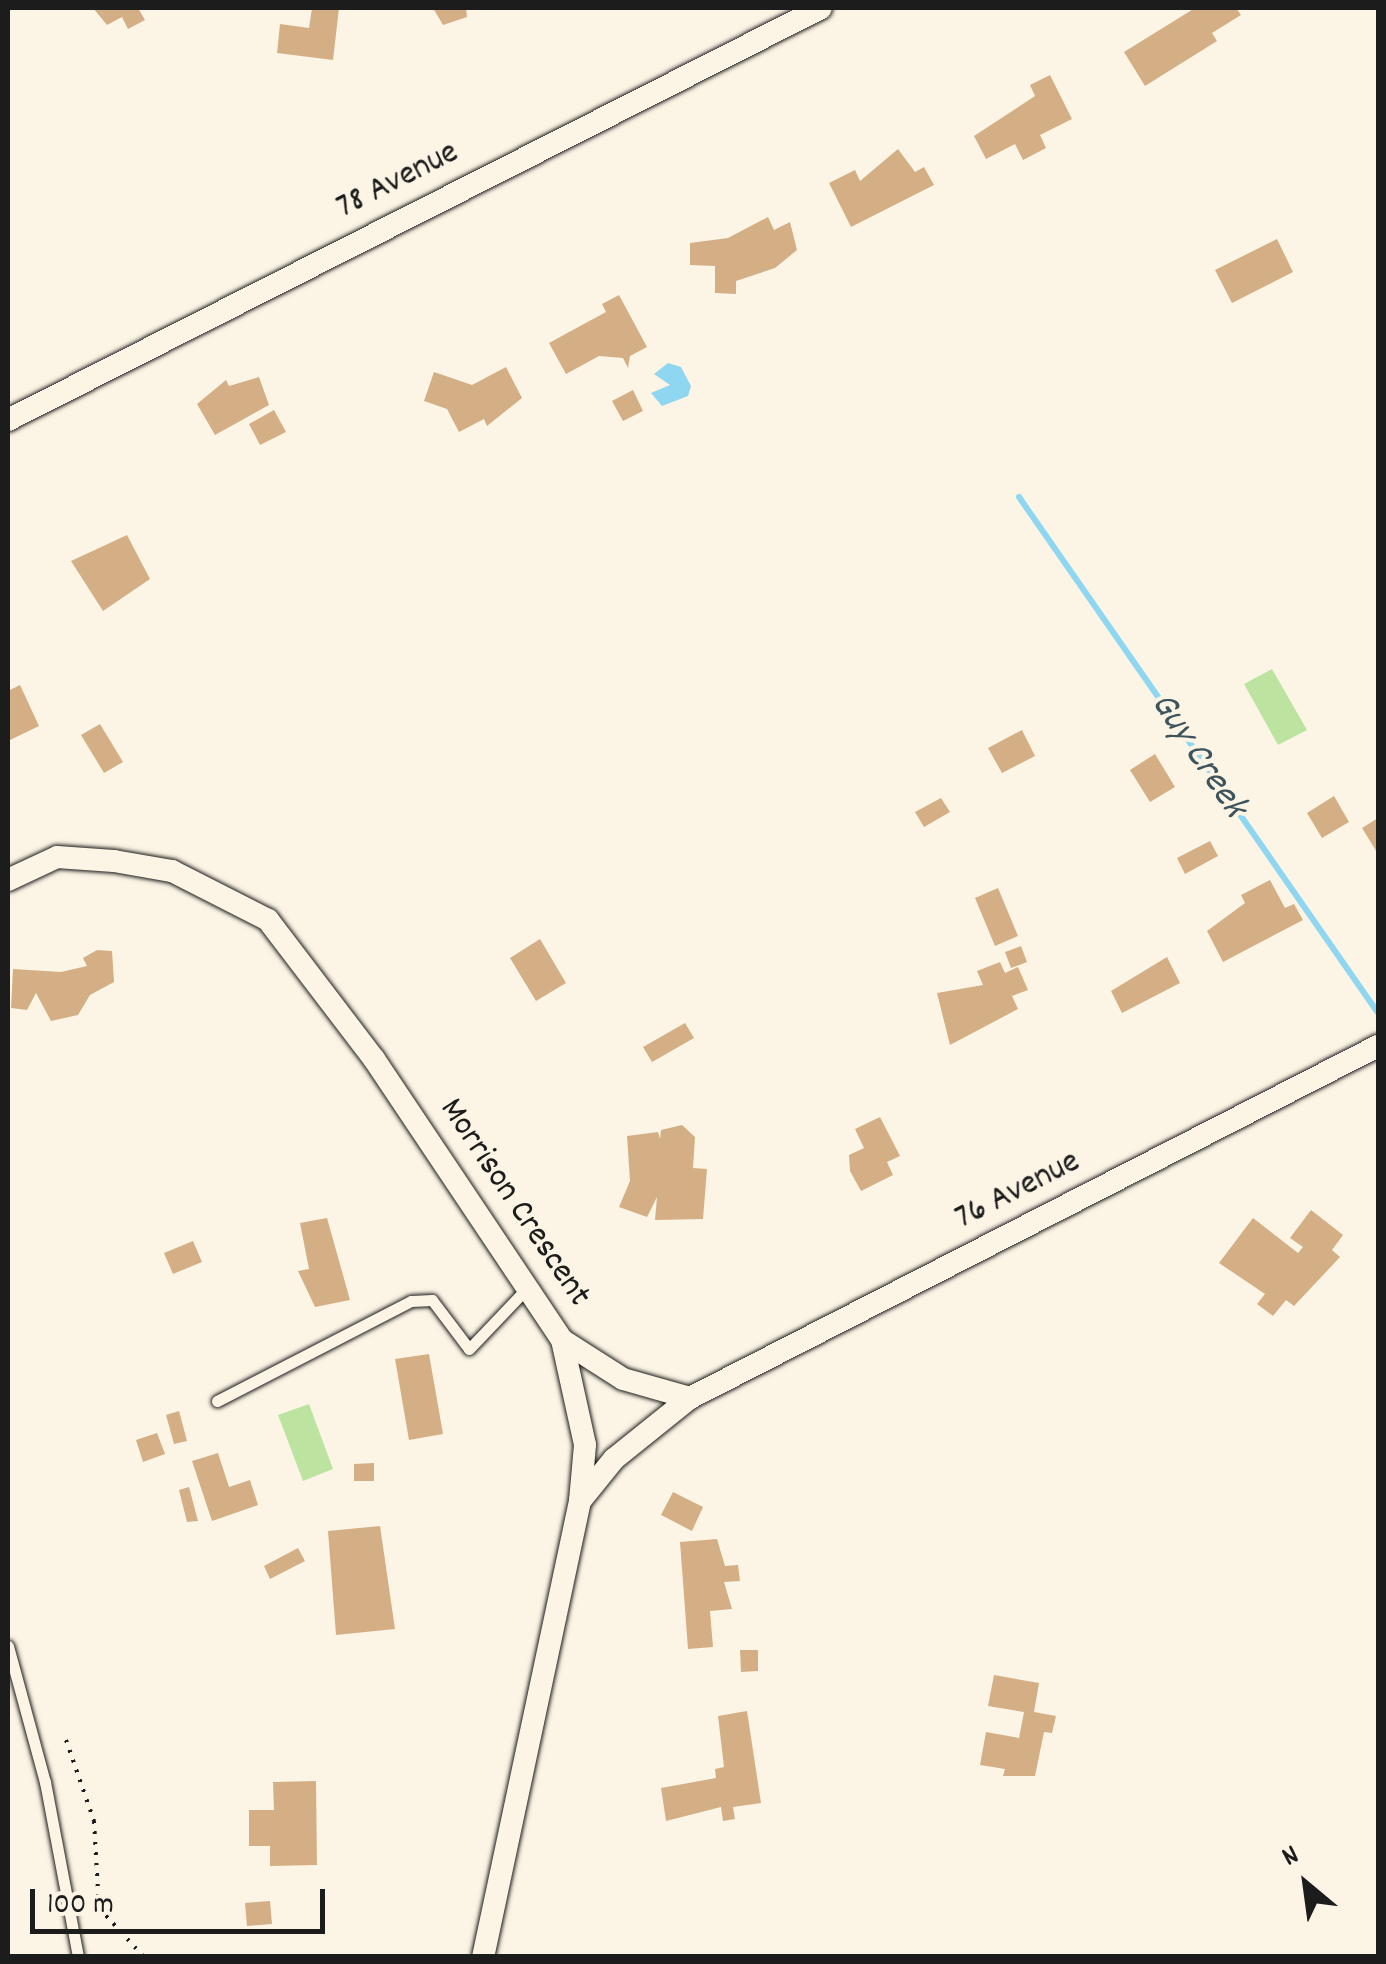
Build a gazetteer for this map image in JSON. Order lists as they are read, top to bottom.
{
  "streets": {
    "street": ["78 Avenue", "76 Avenue", "Morrison Crescent"]
  },
  "crossings": [
    ["76 Avenue", "Morrison Crescent"]
  ],
  "water": ["Guy Creek"],
  "scale_bar": "100 m",
  "north": "top left"
}
